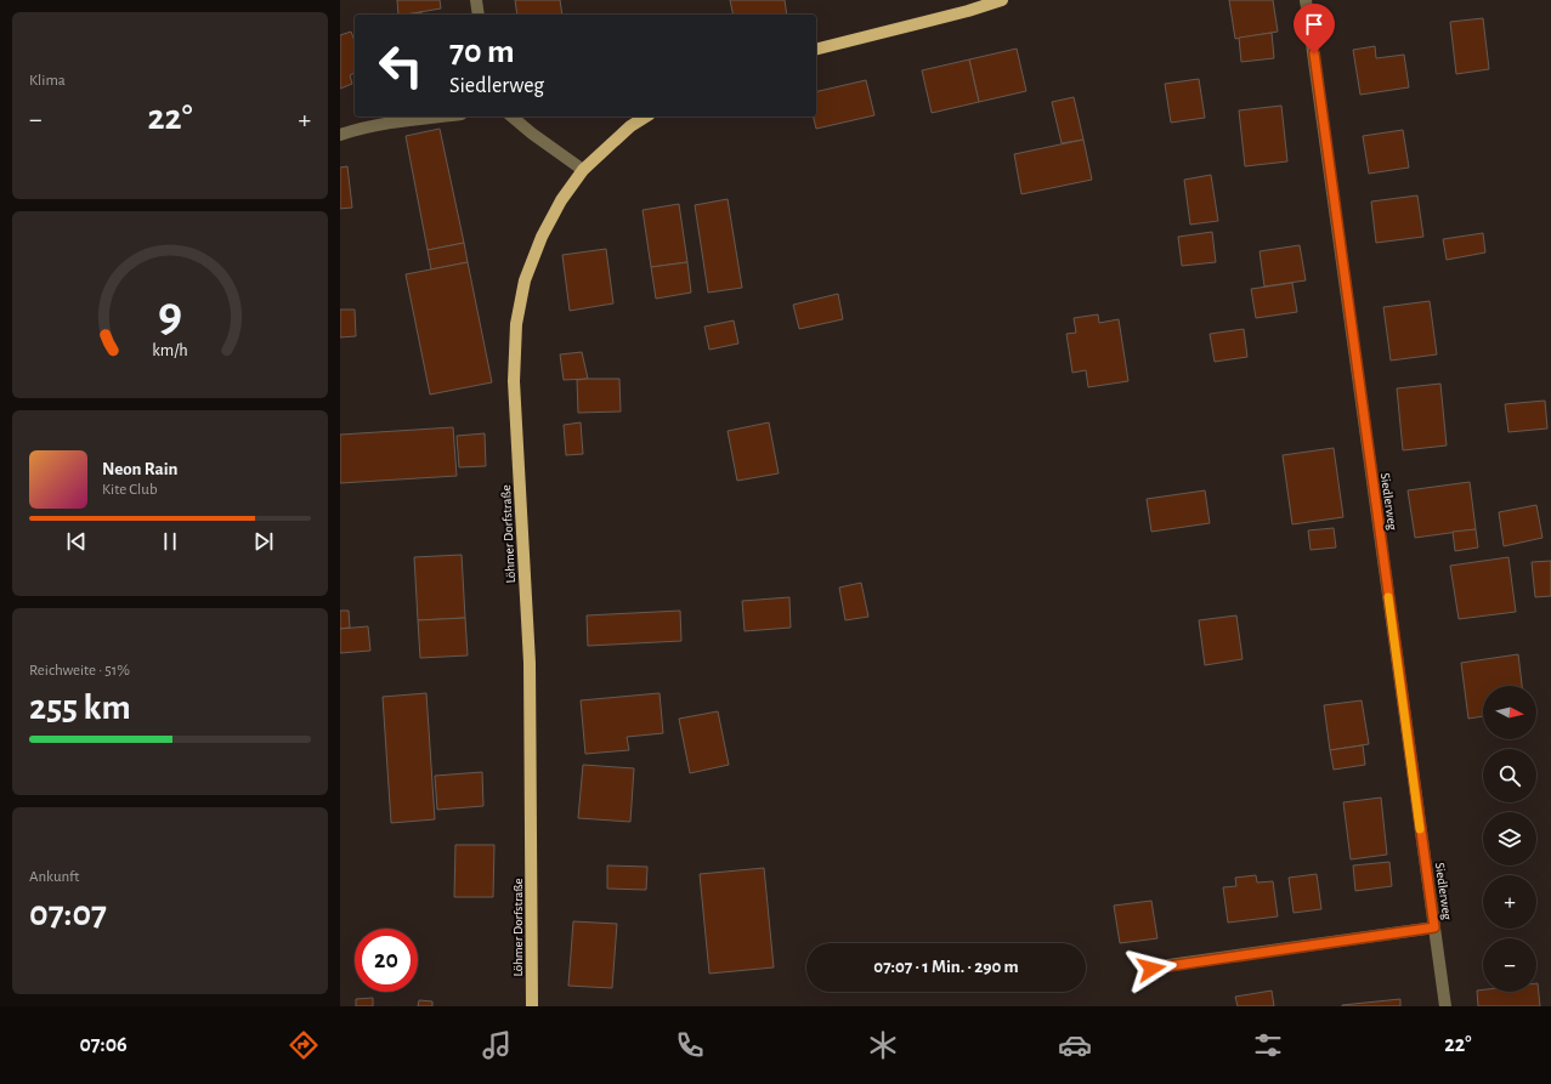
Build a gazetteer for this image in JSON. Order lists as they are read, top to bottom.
{
  "streets": {
    "main road": ["Löhmer Dorfstraße"],
    "street": ["Siedlerweg"]
  },
  "north": "right",
  "page": {
    "tile": [
      "Klima",
      ["Reichweite · 51%", "255 km"],
      ["Ankunft", "07:07"]
    ],
    "turn": ["70 m", "Siedlerweg"],
    "heat": ["−", "22°", "+"],
    "song": ["Neon Rain", "Kite Club"],
    "map_buttons": ["+", "−"],
    "limit": "20",
    "trip": "07:07 · 1 Min. · 290 m",
    "tabs": ["07:06", "22°"],
    "gauge": ["9", "km/h"]
  }
}
